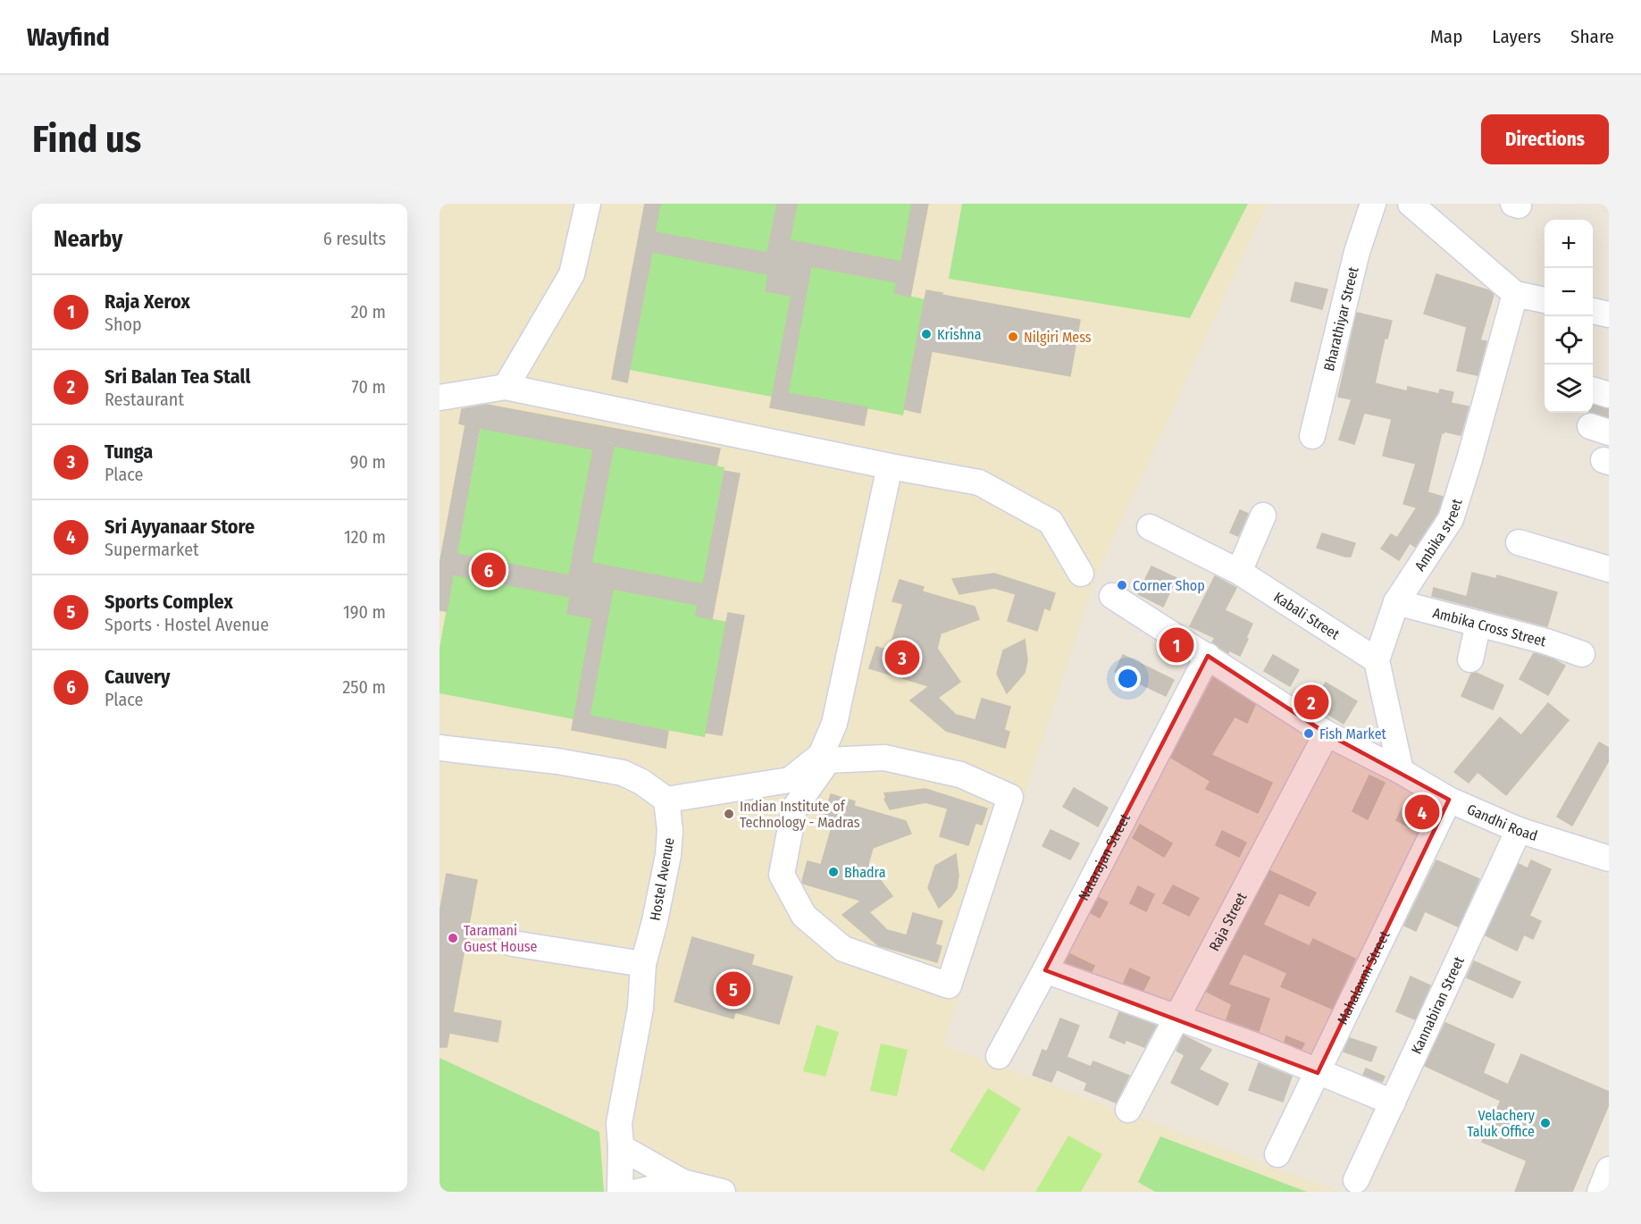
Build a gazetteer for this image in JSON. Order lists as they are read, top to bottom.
{
  "streets": {
    "street": [
      "Bharathiyar Street",
      "Ambika street",
      "Kabali Street",
      "Ambika Cross Street",
      "Gandhi Road",
      "Natarajan Street",
      "Hostel Avenue",
      "Raja Street",
      "Mahalaxmi Street",
      "Kannabiran Street"
    ]
  },
  "crossings": [
    ["Ambika street", "Kabali Street"],
    ["Ambika street", "Ambika Cross Street"],
    ["Gandhi Road", "Natarajan Street"],
    ["Gandhi Road", "Raja Street"],
    ["Gandhi Road", "Mahalaxmi Street"],
    ["Gandhi Road", "Kannabiran Street"]
  ],
  "places": [
    "Krishna",
    "Nilgiri Mess",
    "Corner Shop",
    "Fish Market",
    "Indian Institute of Technology - Madras",
    "Bhadra",
    "Taramani Guest House",
    "Velachery Taluk Office"
  ],
  "page": {
    "header": "Wayfind",
    "nav": ["Map", "Layers", "Share"],
    "buttons": "Directions",
    "title": "Find us",
    "heading": ["Nearby", "6 results"],
    "map_buttons": ["+", "−"],
    "list": [
      {
        "mark": "1",
        "name": "Raja Xerox",
        "note": "Shop",
        "value": "20 m"
      },
      {
        "mark": "2",
        "name": "Sri Balan Tea Stall",
        "note": "Restaurant",
        "value": "70 m"
      },
      {
        "mark": "3",
        "name": "Tunga",
        "note": "Place",
        "value": "90 m"
      },
      {
        "mark": "4",
        "name": "Sri Ayyanaar Store",
        "note": "Supermarket",
        "value": "120 m"
      },
      {
        "mark": "5",
        "name": "Sports Complex",
        "note": "Sports · Hostel Avenue",
        "value": "190 m"
      },
      {
        "mark": "6",
        "name": "Cauvery",
        "note": "Place",
        "value": "250 m"
      }
    ],
    "pins": [
      "6",
      "1",
      "3",
      "2",
      "4",
      "5"
    ]
  }
}
